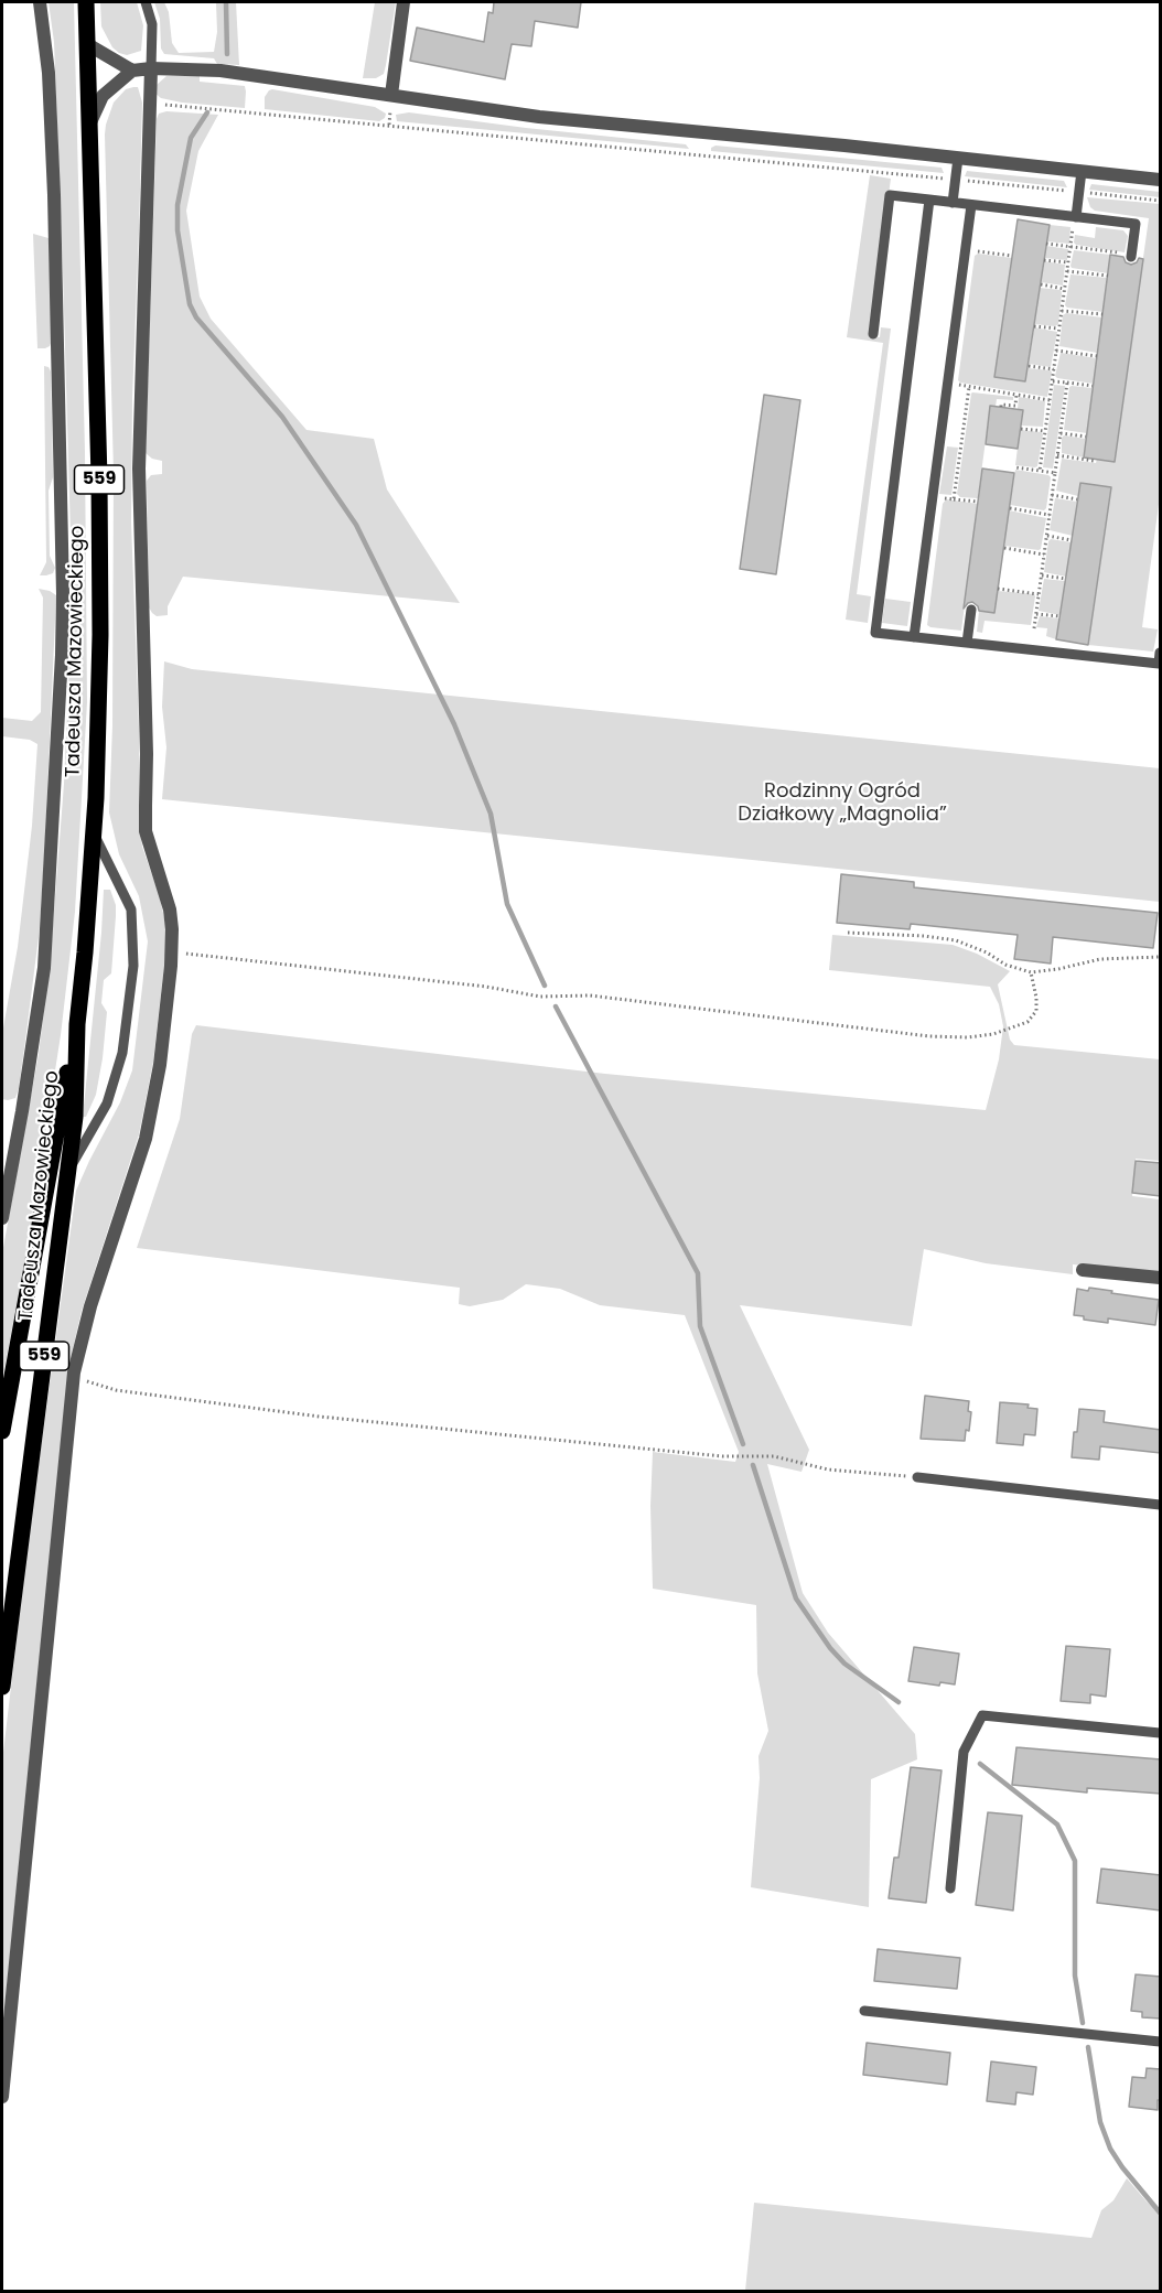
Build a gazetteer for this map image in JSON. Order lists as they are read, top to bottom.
{
  "streets": {
    "main road": ["559", "Tadeusza Mazowieckiego"]
  },
  "parks": ["Rodzinny Ogród Działkowy „Magnolia”"]
}
